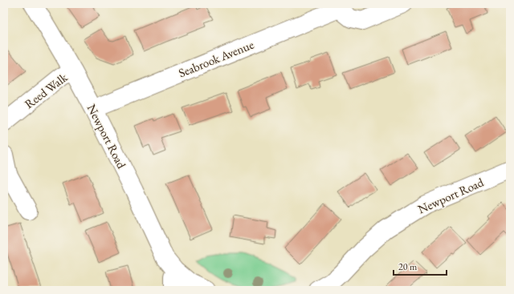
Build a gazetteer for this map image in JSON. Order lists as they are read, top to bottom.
{
  "streets": {
    "street": ["Seabrook Avenue", "Reed Walk", "Newport Road"]
  },
  "crossings": [
    ["Seabrook Avenue", "Newport Road"],
    ["Reed Walk", "Newport Road"]
  ],
  "scale_bar": "20 m"
}
